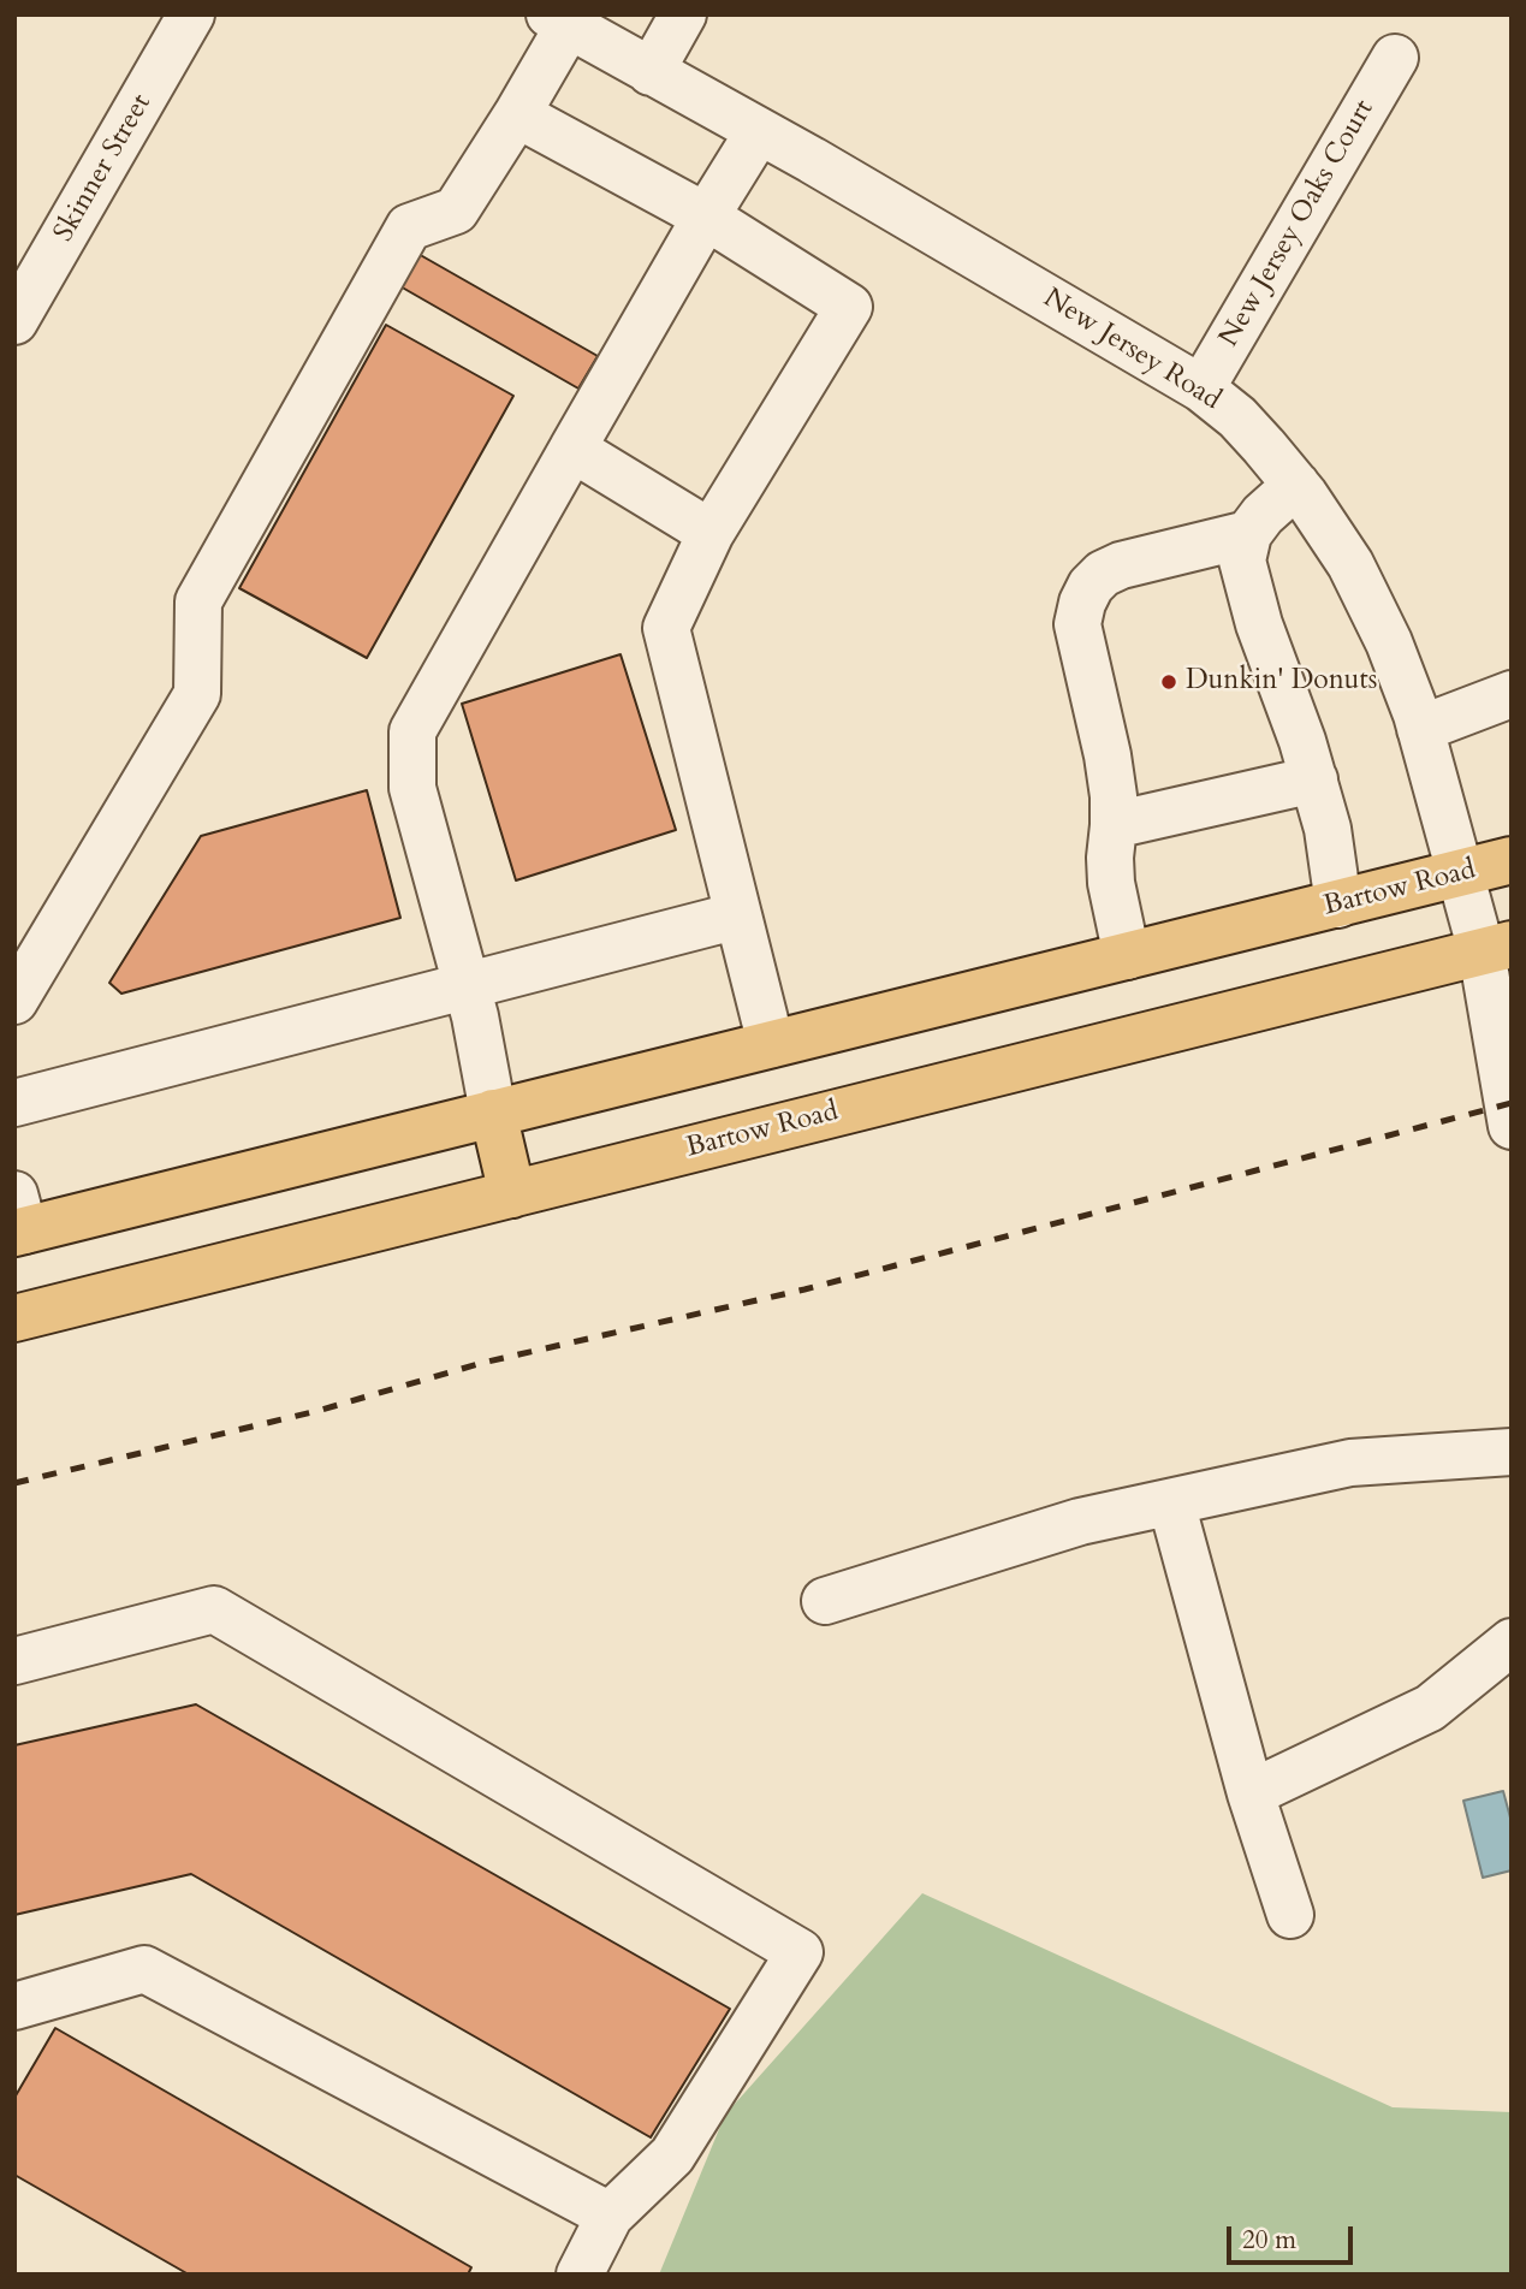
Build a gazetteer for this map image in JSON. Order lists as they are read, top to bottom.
{
  "streets": {
    "main road": ["Bartow Road"],
    "street": ["Skinner Street", "New Jersey Oaks Court", "New Jersey Road"]
  },
  "crossings": [
    ["New Jersey Oaks Court", "New Jersey Road"],
    ["New Jersey Road", "Bartow Road"]
  ],
  "places": ["Dunkin' Donuts"],
  "scale_bar": "20 m"
}
